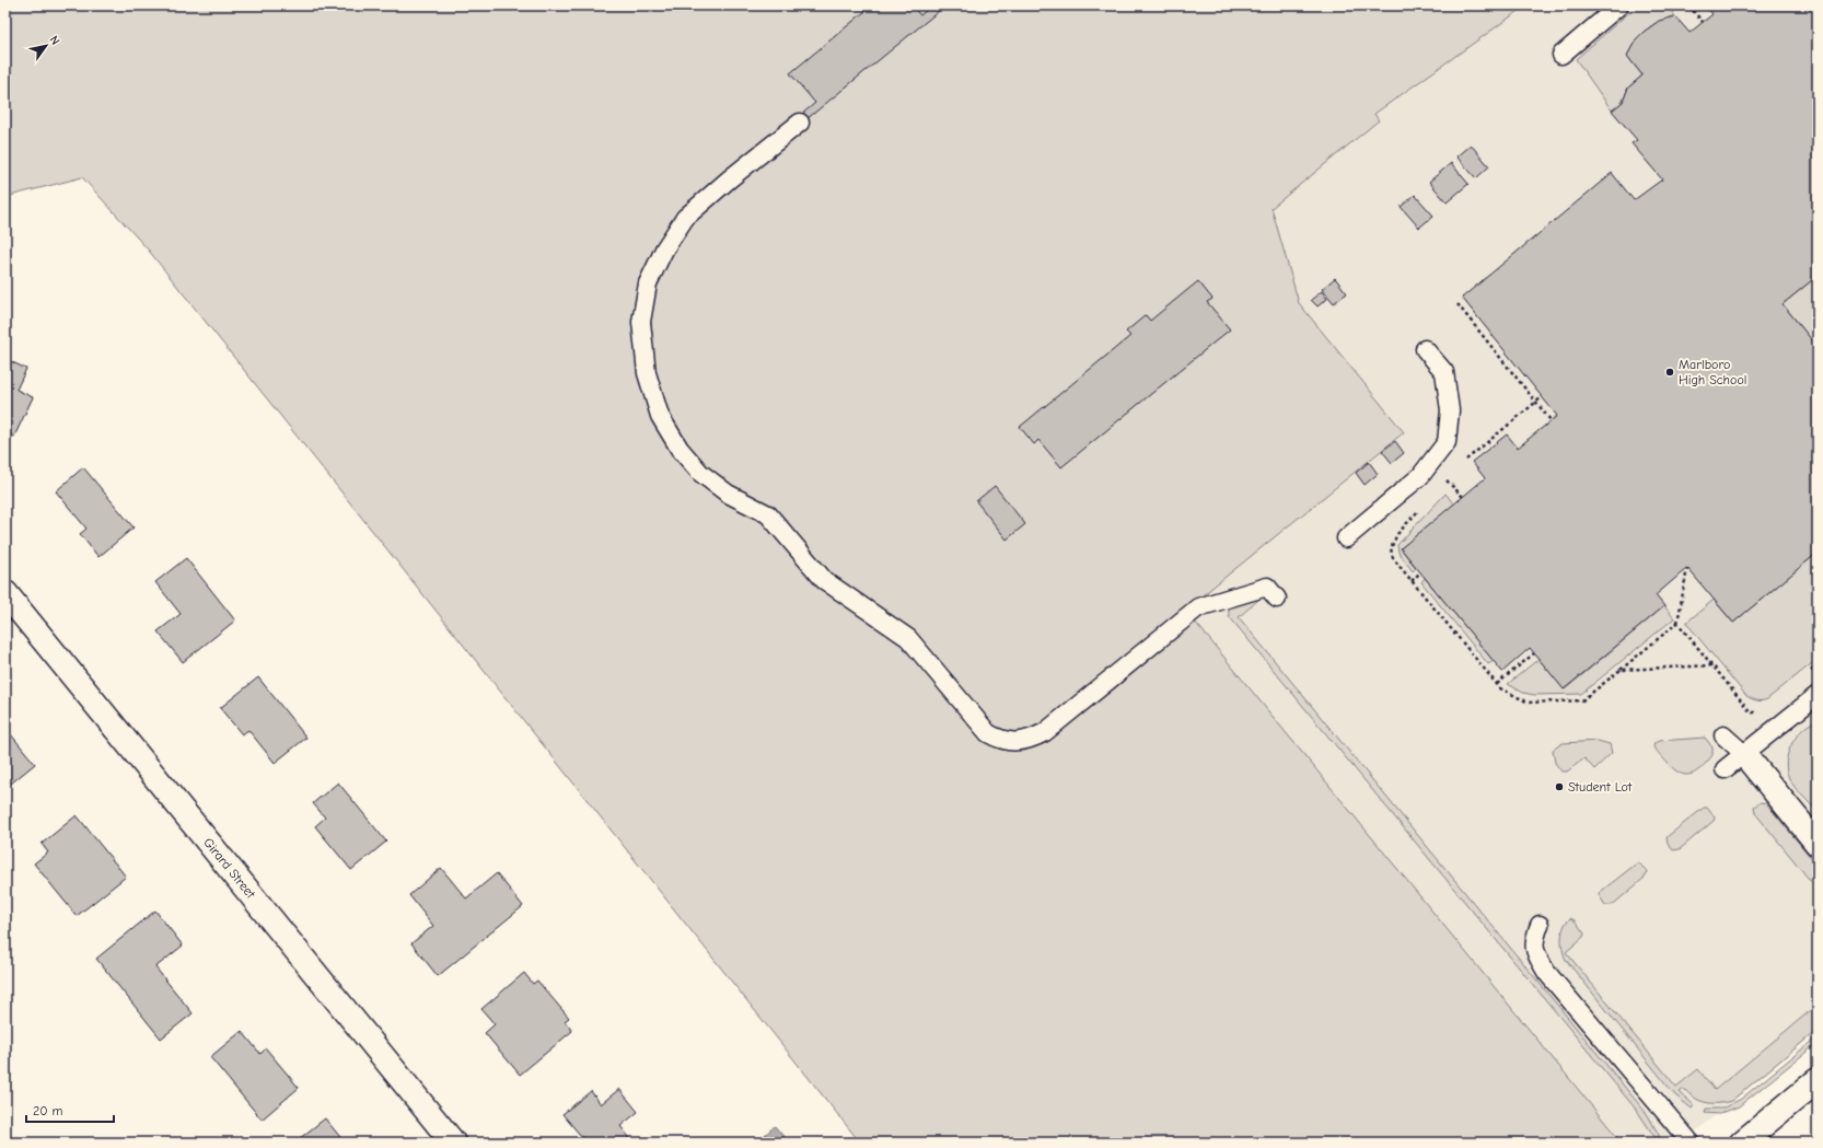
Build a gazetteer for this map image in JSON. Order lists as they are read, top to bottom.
{
  "streets": {
    "street": ["Girard Street"]
  },
  "places": ["Marlboro High School", "Student Lot"],
  "scale_bar": "20 m",
  "north": "top right"
}
